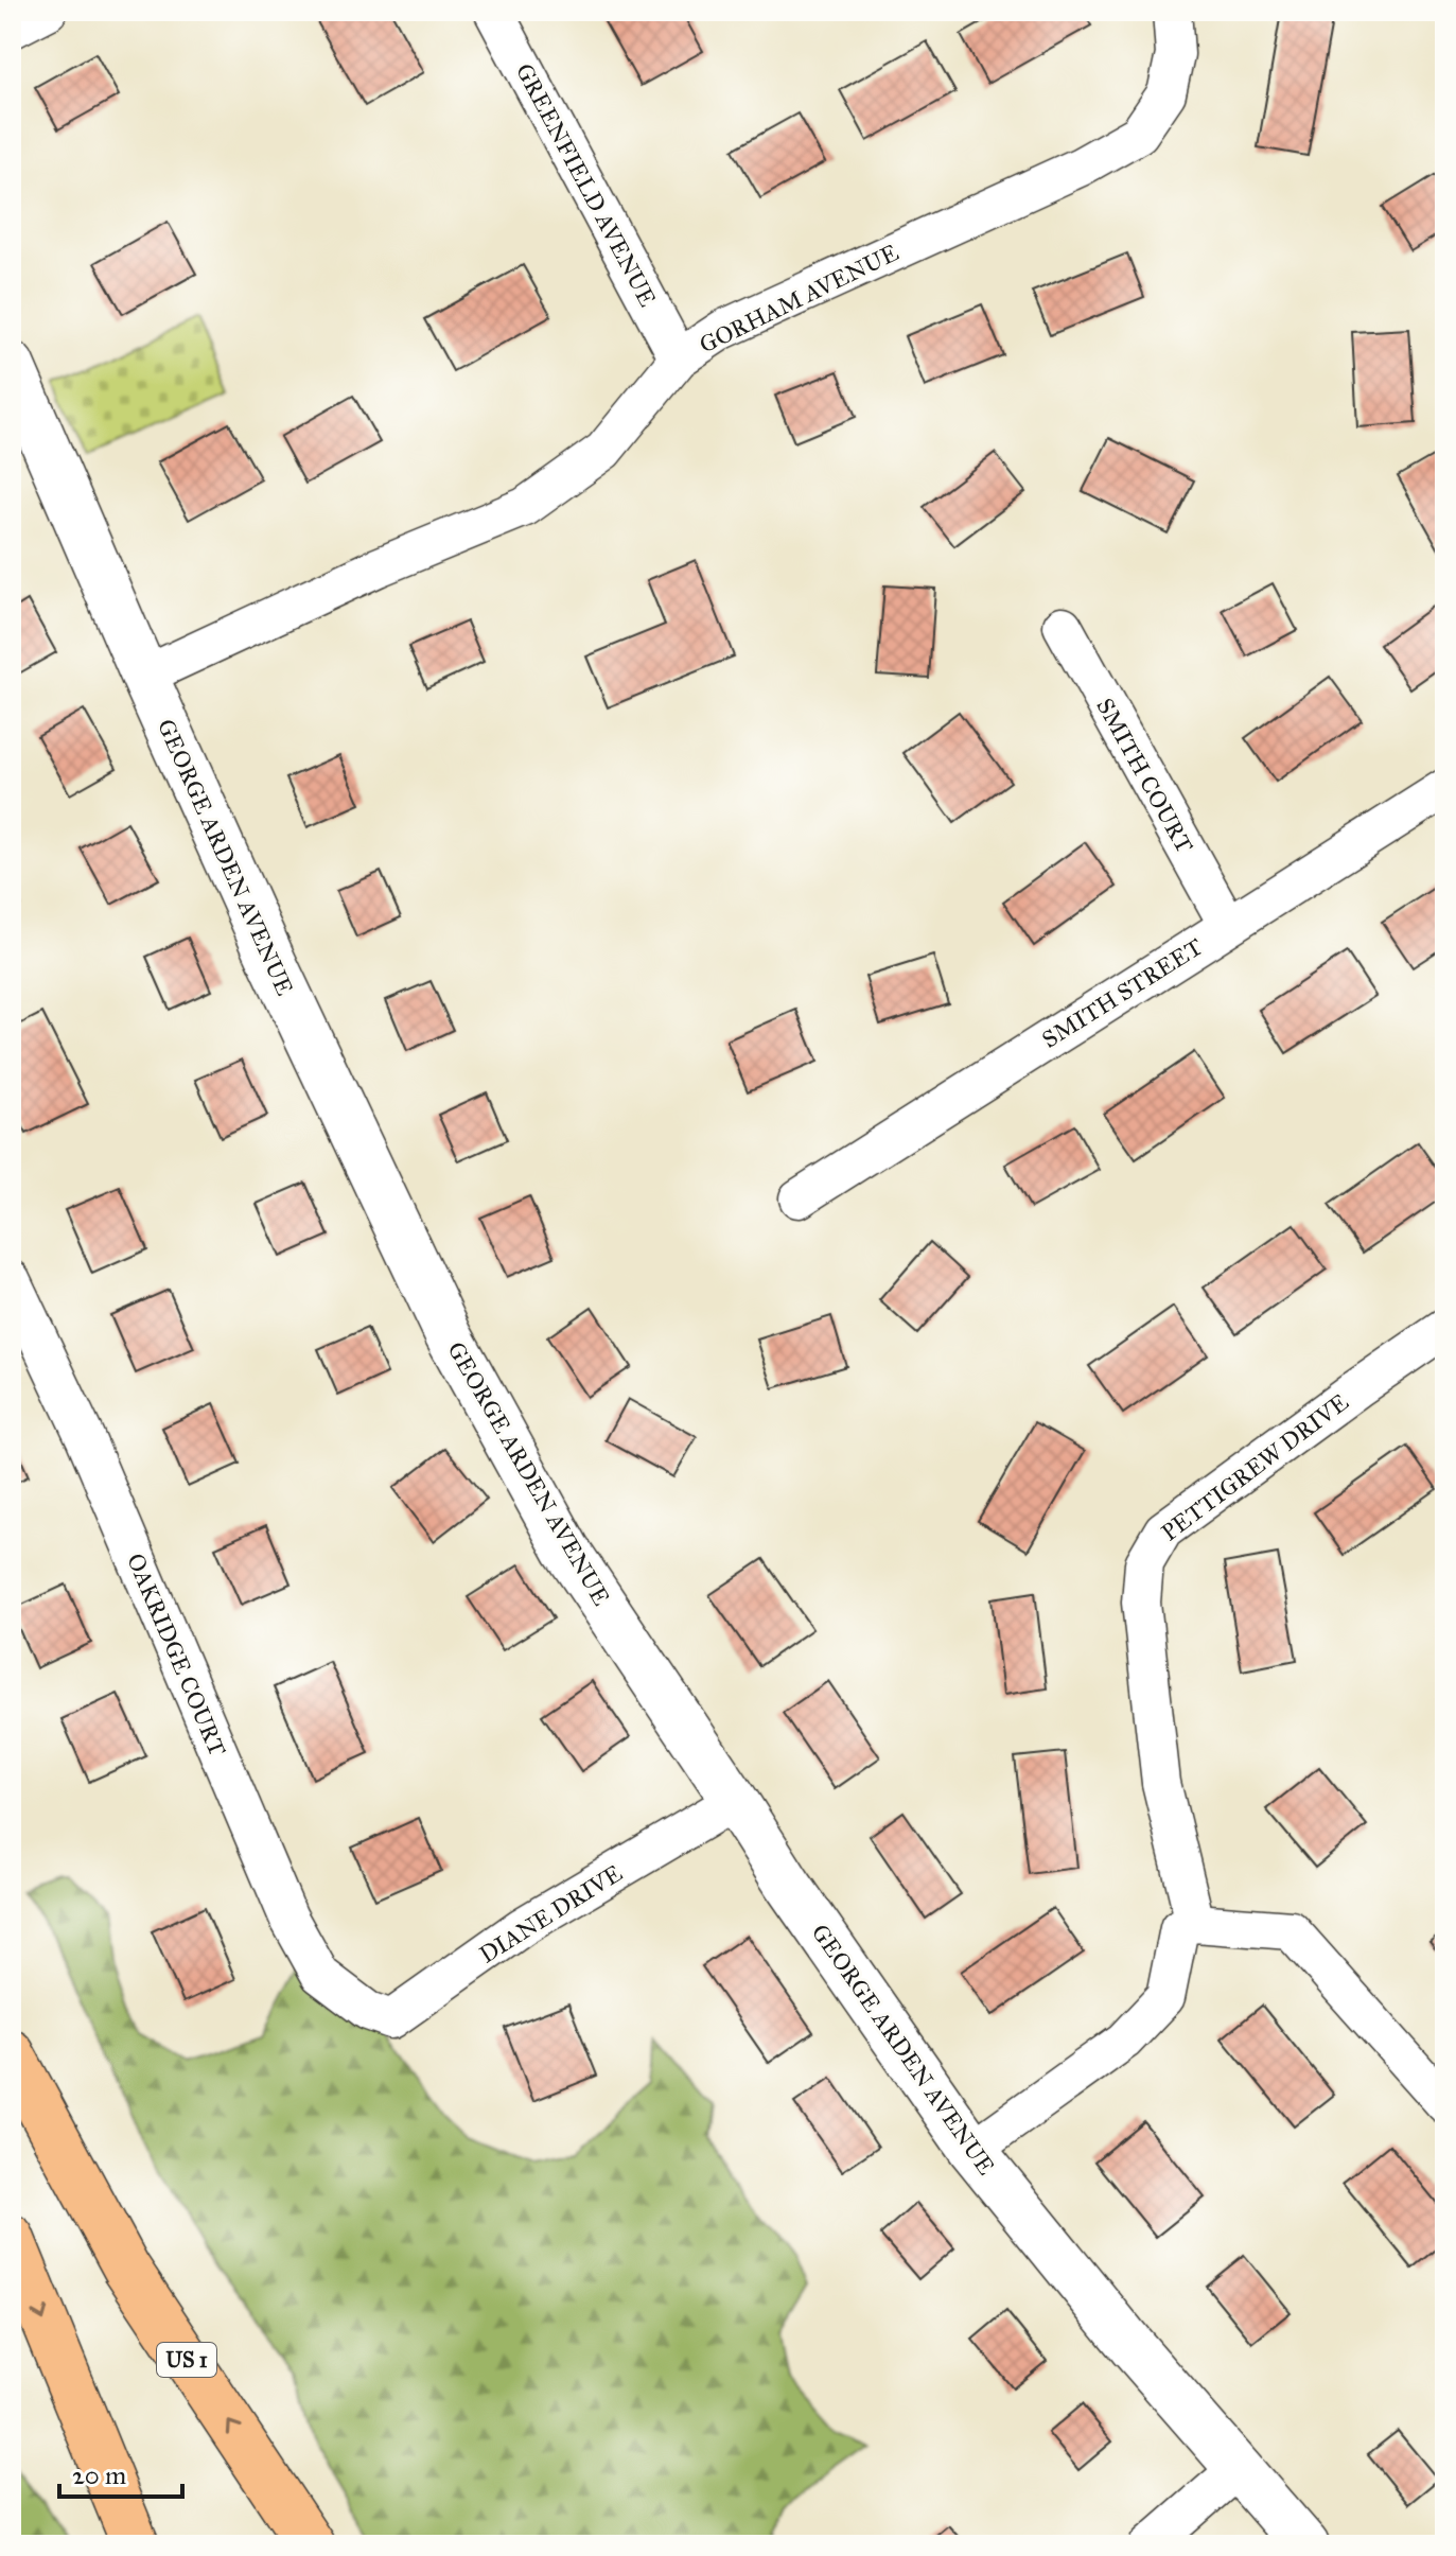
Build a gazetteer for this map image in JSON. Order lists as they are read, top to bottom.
{
  "streets": {
    "main road": ["US 1"],
    "street": [
      "GREENFIELD AVENUE",
      "GORHAM AVENUE",
      "SMITH COURT",
      "GEORGE ARDEN AVENUE",
      "SMITH STREET",
      "PETTIGREW DRIVE",
      "OAKRIDGE COURT",
      "DIANE DRIVE"
    ]
  },
  "crossings": [
    ["GREENFIELD AVENUE", "GORHAM AVENUE"],
    ["GORHAM AVENUE", "GEORGE ARDEN AVENUE"],
    ["SMITH COURT", "SMITH STREET"],
    ["GEORGE ARDEN AVENUE", "DIANE DRIVE"],
    ["OAKRIDGE COURT", "DIANE DRIVE"]
  ],
  "scale_bar": "20 m"
}
